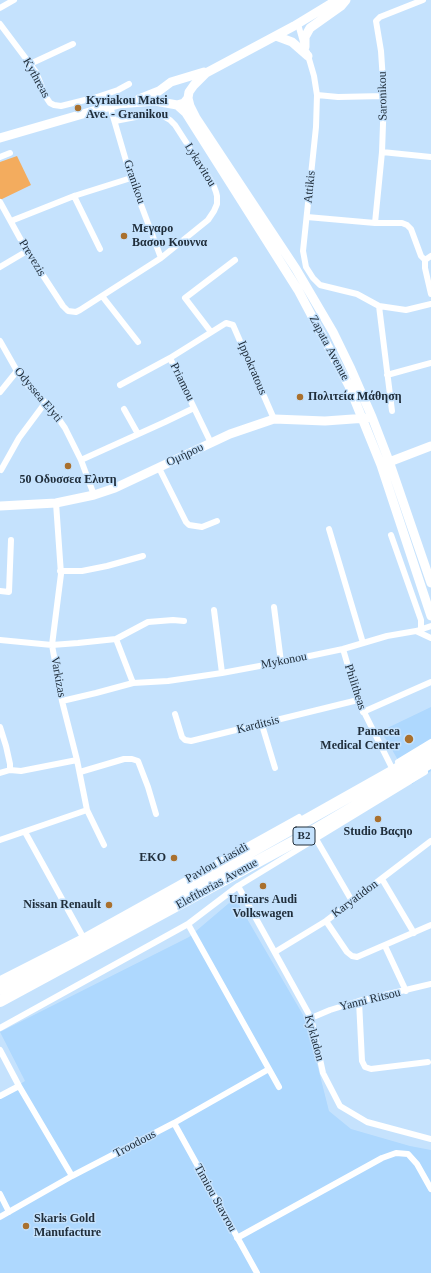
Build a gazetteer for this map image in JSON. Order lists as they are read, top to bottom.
{
  "streets": {
    "highway": ["B2", "Eleftherias Avenue"],
    "main road": ["Zapata Avenue", "Ομήρου"],
    "street": [
      "Kythreas",
      "Saronikou",
      "Lykavitou",
      "Granikou",
      "Attikis",
      "Prevezis",
      "Ippokratous",
      "Priamou",
      "Odyssea Elyti",
      "Mykonou",
      "Varkizas",
      "Philitheas",
      "Karditsis",
      "Pavlou Liasidi",
      "Karyatidon",
      "Yanni Ritsou",
      "Kykladon",
      "Troodous",
      "Timiou Stavrou"
    ]
  },
  "crossings": [
    ["Lykavitou", "Granikou"],
    ["Lykavitou", "Prevezis"],
    ["Zapata Avenue", "Ομήρου"],
    ["Ippokratous", "Priamou"],
    ["Ippokratous", "Ομήρου"],
    ["Priamou", "Ομήρου"],
    ["Odyssea Elyti", "Ομήρου"],
    ["Ομήρου", "Varkizas"],
    ["Mykonou", "Varkizas"],
    ["Mykonou", "Philitheas"],
    ["Philitheas", "Karditsis"],
    ["Philitheas", "Pavlou Liasidi"],
    ["Pavlou Liasidi", "Eleftherias Avenue"],
    ["Karyatidon", "Kykladon"],
    ["Yanni Ritsou", "Kykladon"],
    ["Troodous", "Timiou Stavrou"]
  ],
  "places": [
    "Kyriakou Matsi Ave. - Granikou",
    "Μεγαρο Βασου Κουννα",
    "Πολιτεία Μάθηση",
    "50 Οδυσσεα Ελυτη",
    "Panacea Medical Center",
    "Studio Βαςηο",
    "EKO",
    "Unicars Audi Volkswagen",
    "Nissan Renault",
    "Skaris Gold Manufacture"
  ]
}
